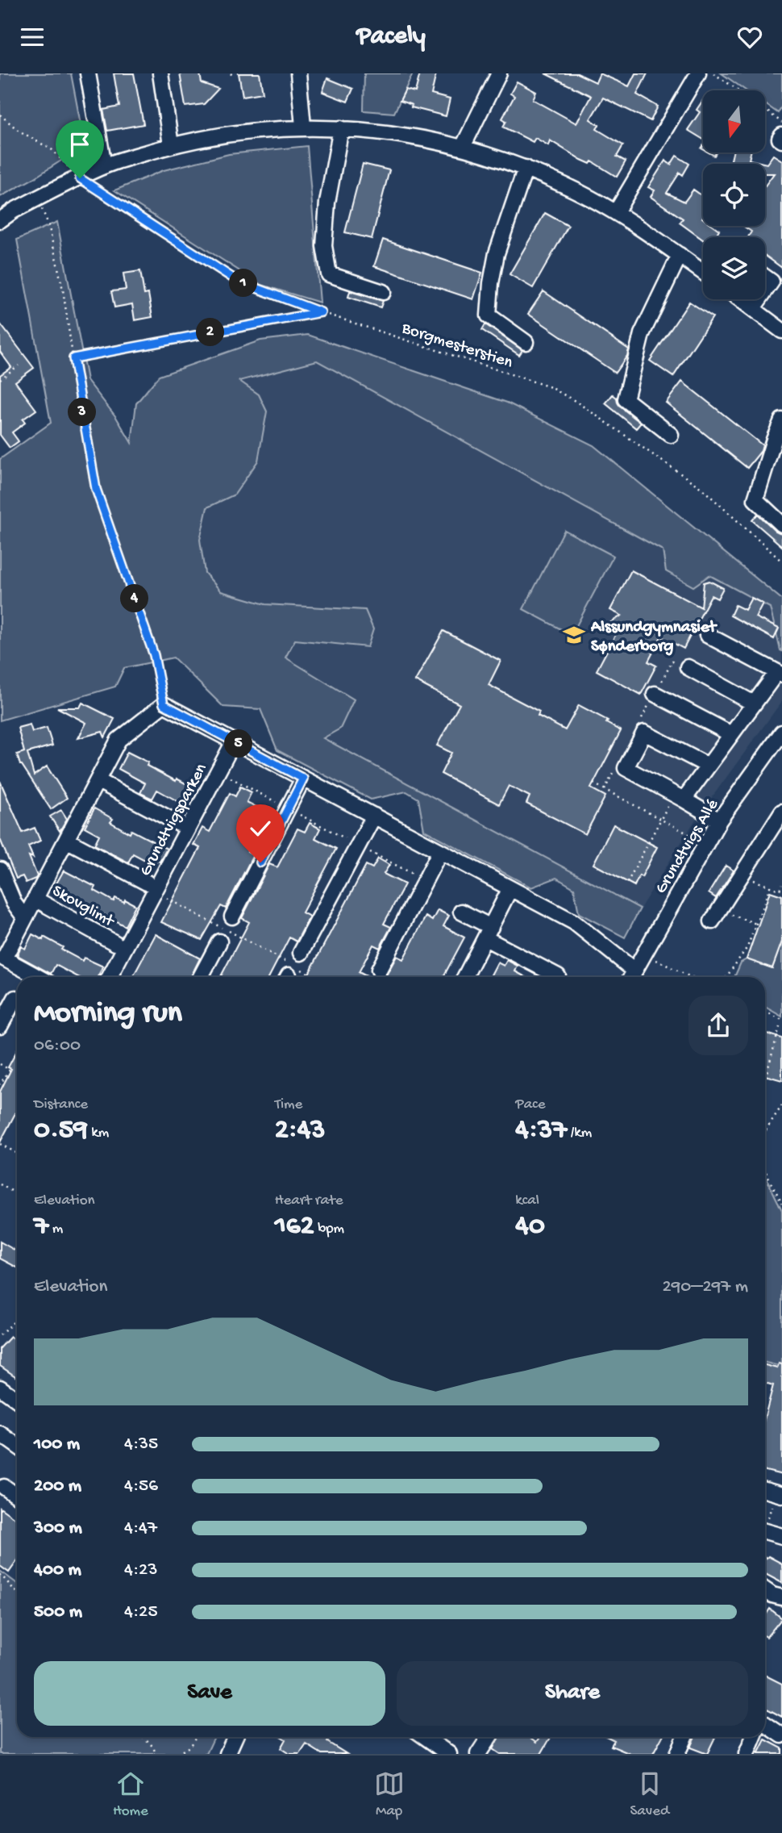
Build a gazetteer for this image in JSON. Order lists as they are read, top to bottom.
{
  "streets": {
    "street": ["Grundtvigsparken", "Grundtvigs Allé", "Skovglimt"],
    "path": ["Borgmesterstien"]
  },
  "places": {
    "school or university": ["Alssundgymnasiet Sønderborg"]
  },
  "north": "bottom",
  "page": {
    "header": "Pacely",
    "pins": [
      "1",
      "2",
      "3",
      "4",
      "5"
    ],
    "heading": ["Morning run", "06:00"],
    "stats": [
      ["Distance", "0.59 km"],
      ["Time", "2:43"],
      ["Pace", "4:37 /km"],
      ["Elevation", "7 m"],
      ["Heart rate", "162 bpm"],
      ["kcal", "40"]
    ],
    "chart": ["Elevation", "290–297 m"],
    "list": [
      {
        "name": "100 m",
        "note": "4:35"
      },
      {
        "name": "200 m",
        "note": "4:56"
      },
      {
        "name": "300 m",
        "note": "4:47"
      },
      {
        "name": "400 m",
        "note": "4:23"
      },
      {
        "name": "500 m",
        "note": "4:25"
      }
    ],
    "buttons": ["Save", "Share"],
    "tabs": ["Home", "Map", "Saved"]
  }
}
